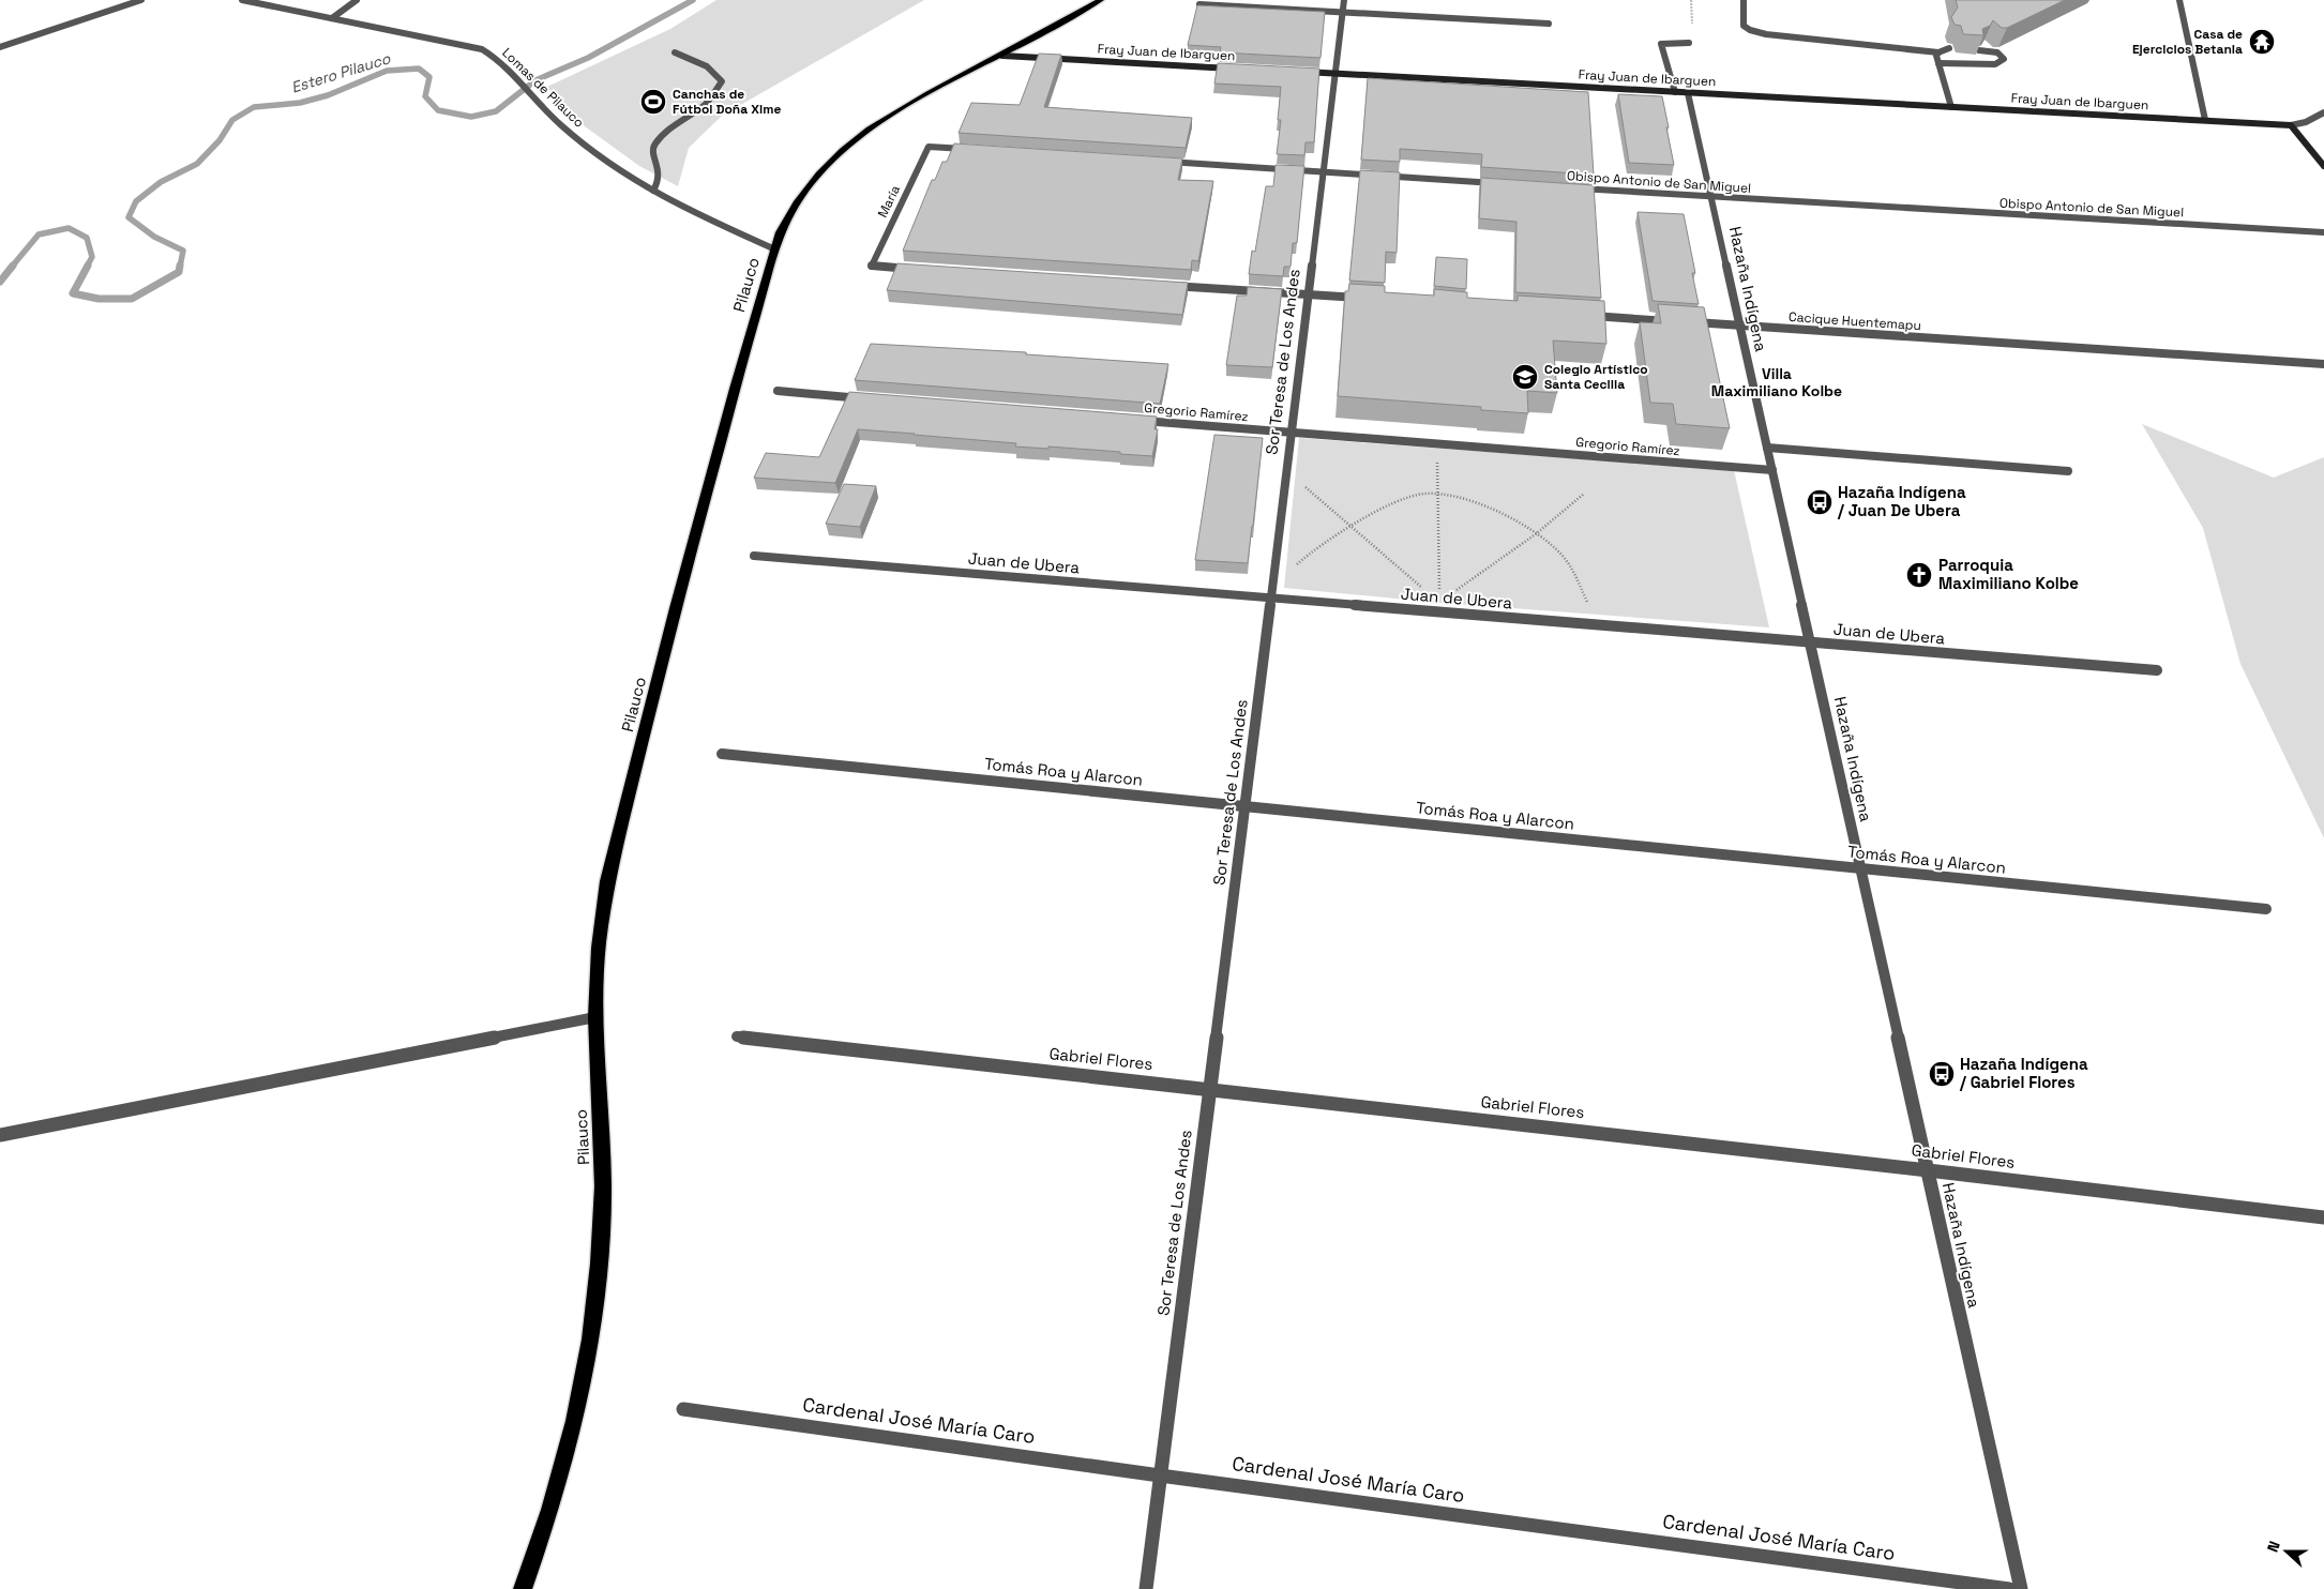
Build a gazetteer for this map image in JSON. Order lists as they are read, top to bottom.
{
  "streets": {
    "main road": ["Pilauco"],
    "street": [
      "Fray Juan de Ibarguen",
      "Lomas de Pilauco",
      "Obispo Antonio de San Miguel",
      "María",
      "Hazaña Indígena",
      "Cacique Huentemapu",
      "Sor Teresa de Los Andes",
      "Gregorio Ramírez",
      "Juan de Ubera",
      "Tomás Roa y Alarcon",
      "Gabriel Flores",
      "Cardenal José María Caro"
    ]
  },
  "crossings": [
    ["Fray Juan de Ibarguen", "Pilauco"],
    ["Fray Juan de Ibarguen", "Hazaña Indígena"],
    ["Fray Juan de Ibarguen", "Sor Teresa de Los Andes"],
    ["Lomas de Pilauco", "Pilauco"],
    ["Obispo Antonio de San Miguel", "Hazaña Indígena"],
    ["Hazaña Indígena", "Cacique Huentemapu"],
    ["Hazaña Indígena", "Gregorio Ramírez"],
    ["Hazaña Indígena", "Juan de Ubera"],
    ["Hazaña Indígena", "Tomás Roa y Alarcon"],
    ["Hazaña Indígena", "Gabriel Flores"],
    ["Sor Teresa de Los Andes", "Gregorio Ramírez"],
    ["Sor Teresa de Los Andes", "Juan de Ubera"],
    ["Sor Teresa de Los Andes", "Tomás Roa y Alarcon"],
    ["Sor Teresa de Los Andes", "Gabriel Flores"],
    ["Sor Teresa de Los Andes", "Cardenal José María Caro"]
  ],
  "districts": ["Villa Maximiliano Kolbe"],
  "water": ["Estero Pilauco"],
  "places": {
    "temple": ["Casa de Ejercicios Betania"],
    "sports": ["Canchas de Fútbol Doña Xime"],
    "school or university": ["Colegio Artístico Santa Cecilia"],
    "bus stop": ["Hazaña Indígena / Juan De Ubera", "Hazaña Indígena / Gabriel Flores"],
    "church": ["Parroquia Maximiliano Kolbe"]
  },
  "north": "left"
}
